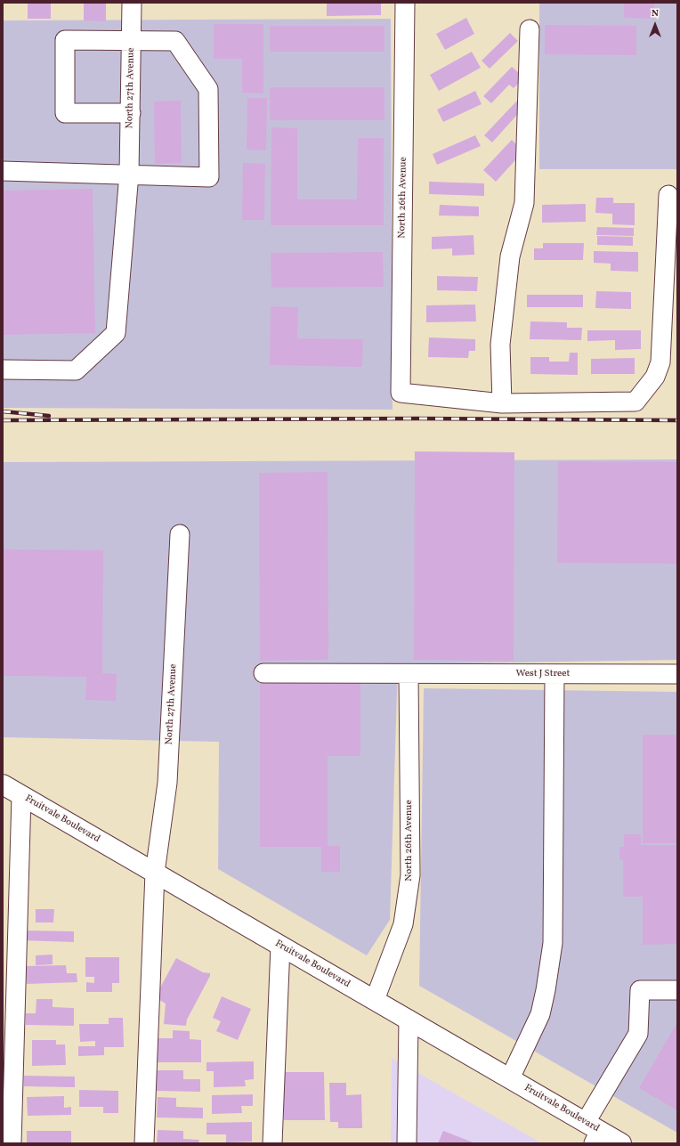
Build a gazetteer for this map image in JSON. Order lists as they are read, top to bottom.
{
  "streets": {
    "main road": ["Fruitvale Boulevard"],
    "street": ["North 27th Avenue", "North 26th Avenue", "West J Street"]
  },
  "crossings": [
    ["North 27th Avenue", "Fruitvale Boulevard"],
    ["North 26th Avenue", "West J Street"],
    ["North 26th Avenue", "Fruitvale Boulevard"]
  ],
  "north": "top"
}
